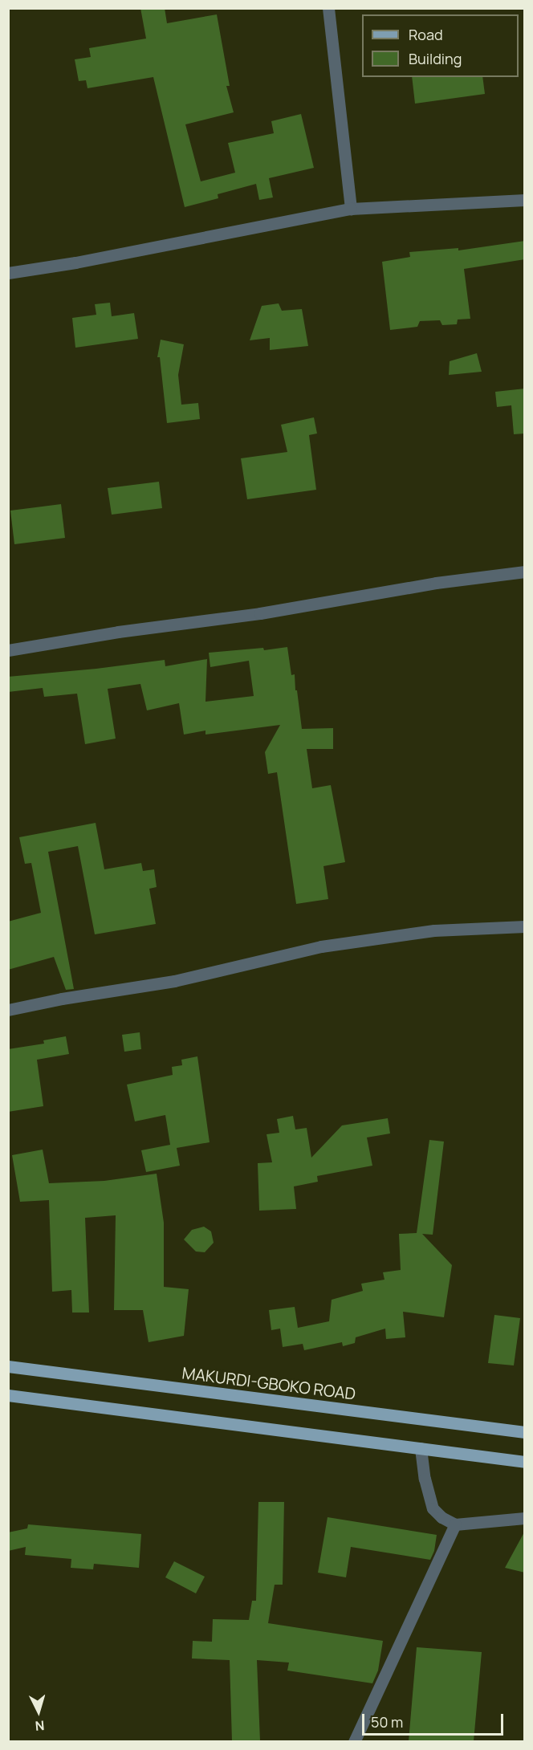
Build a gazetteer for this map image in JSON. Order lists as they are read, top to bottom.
{
  "streets": {
    "main road": ["MAKURDI-GBOKO ROAD"]
  },
  "legend": ["Road", "Building"],
  "scale_bar": "50 m",
  "north": "bottom"
}
